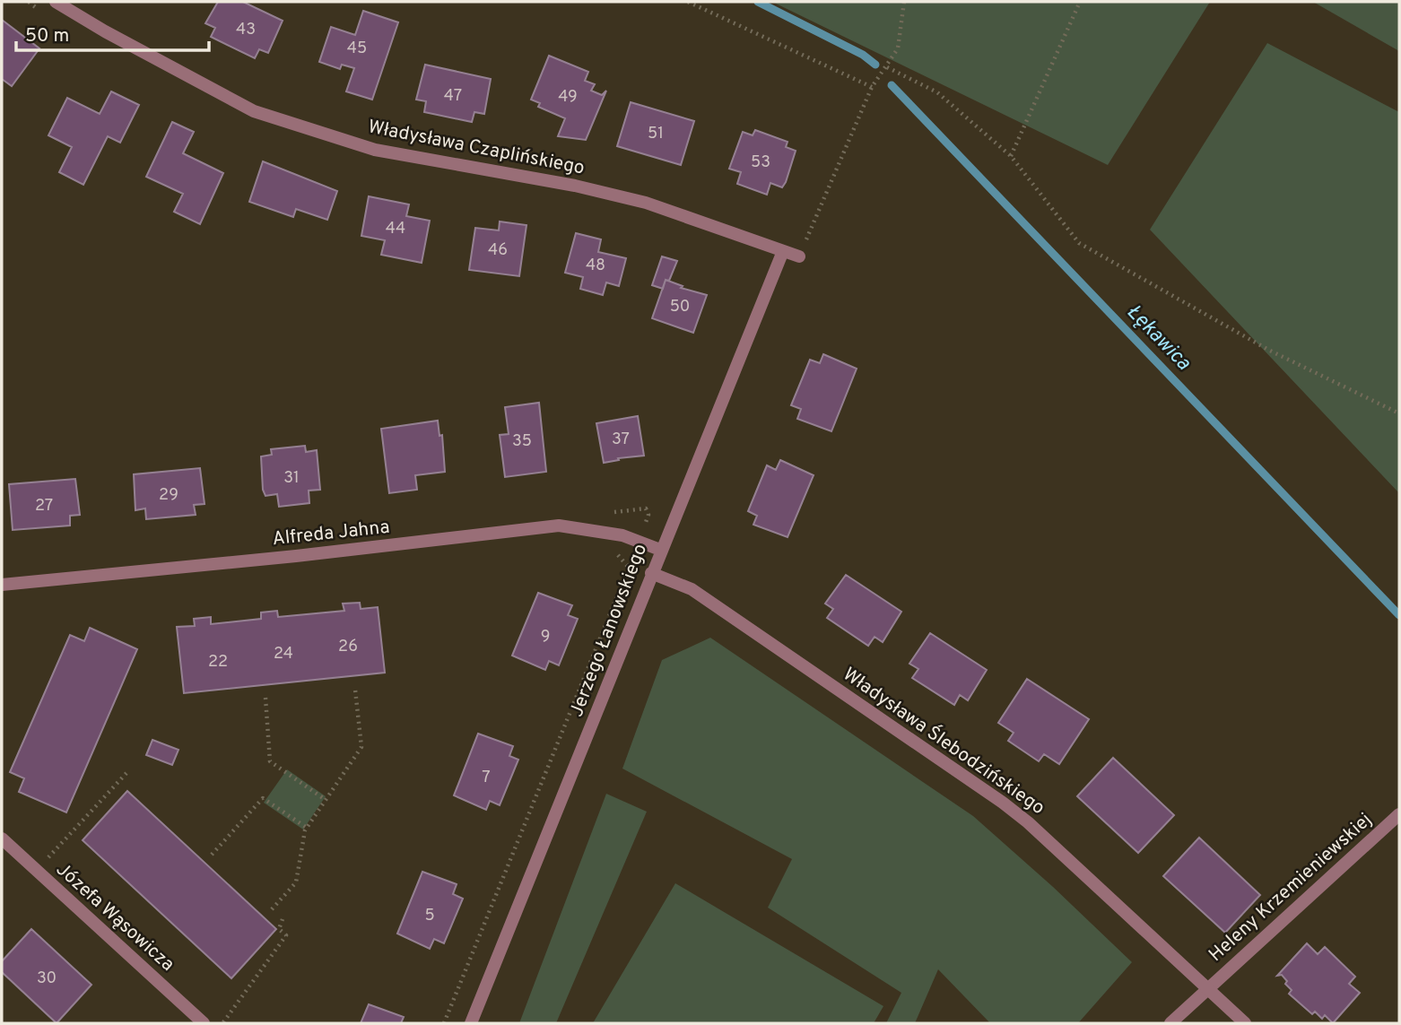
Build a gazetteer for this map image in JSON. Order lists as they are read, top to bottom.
{
  "streets": {
    "street": [
      "Władysława Czaplińskiego",
      "Alfreda Jahna",
      "Jerzego Łanowskiego",
      "Władysława Ślebodzińskiego",
      "Heleny Krzemieniewskiej",
      "Józefa Wąsowicza"
    ]
  },
  "crossings": [
    ["Władysława Czaplińskiego", "Jerzego Łanowskiego"],
    ["Alfreda Jahna", "Jerzego Łanowskiego"],
    ["Jerzego Łanowskiego", "Władysława Ślebodzińskiego"],
    ["Władysława Ślebodzińskiego", "Heleny Krzemieniewskiej"]
  ],
  "water": ["Łękawica"],
  "house_numbers": [
    "43",
    "45",
    "47",
    "49",
    "51",
    "53",
    "44",
    "46",
    "48",
    "50",
    "37",
    "35",
    "31",
    "29",
    "27",
    "9",
    "26",
    "24",
    "22",
    "7",
    "5",
    "30"
  ],
  "scale_bar": "50 m"
}
